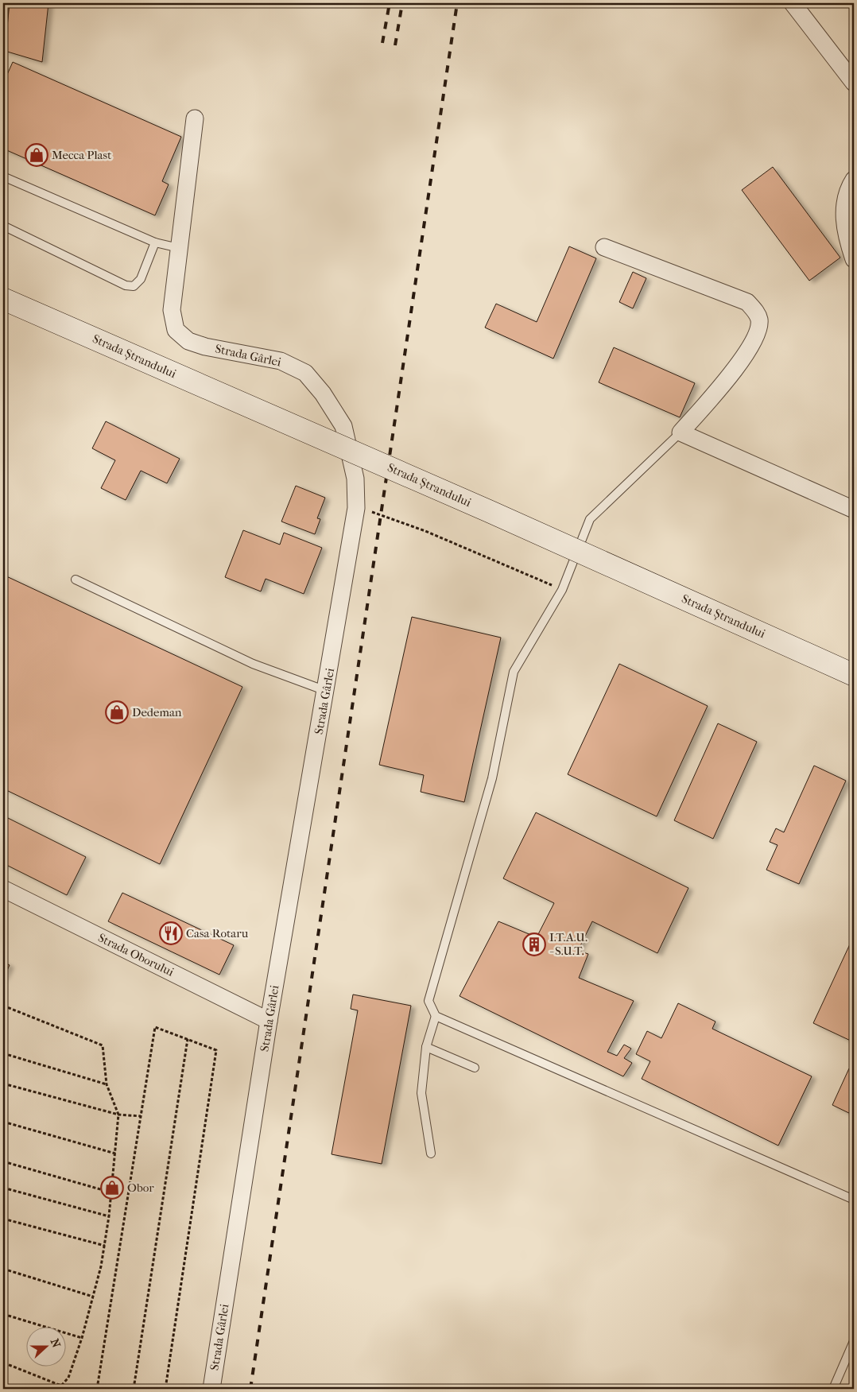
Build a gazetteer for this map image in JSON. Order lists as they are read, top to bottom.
{
  "streets": {
    "main road": ["Strada Ștrandului"],
    "street": ["Strada Gârlei", "Strada Oborului"]
  },
  "crossings": [
    ["Strada Gârlei", "Strada Oborului"]
  ],
  "places": {
    "shop": ["Mecca Plast", "Dedeman", "Obor"],
    "restaurant": ["Casa Rotaru"],
    "building": ["I.T.A.U. - S.U.T."]
  },
  "north": "right"
}
